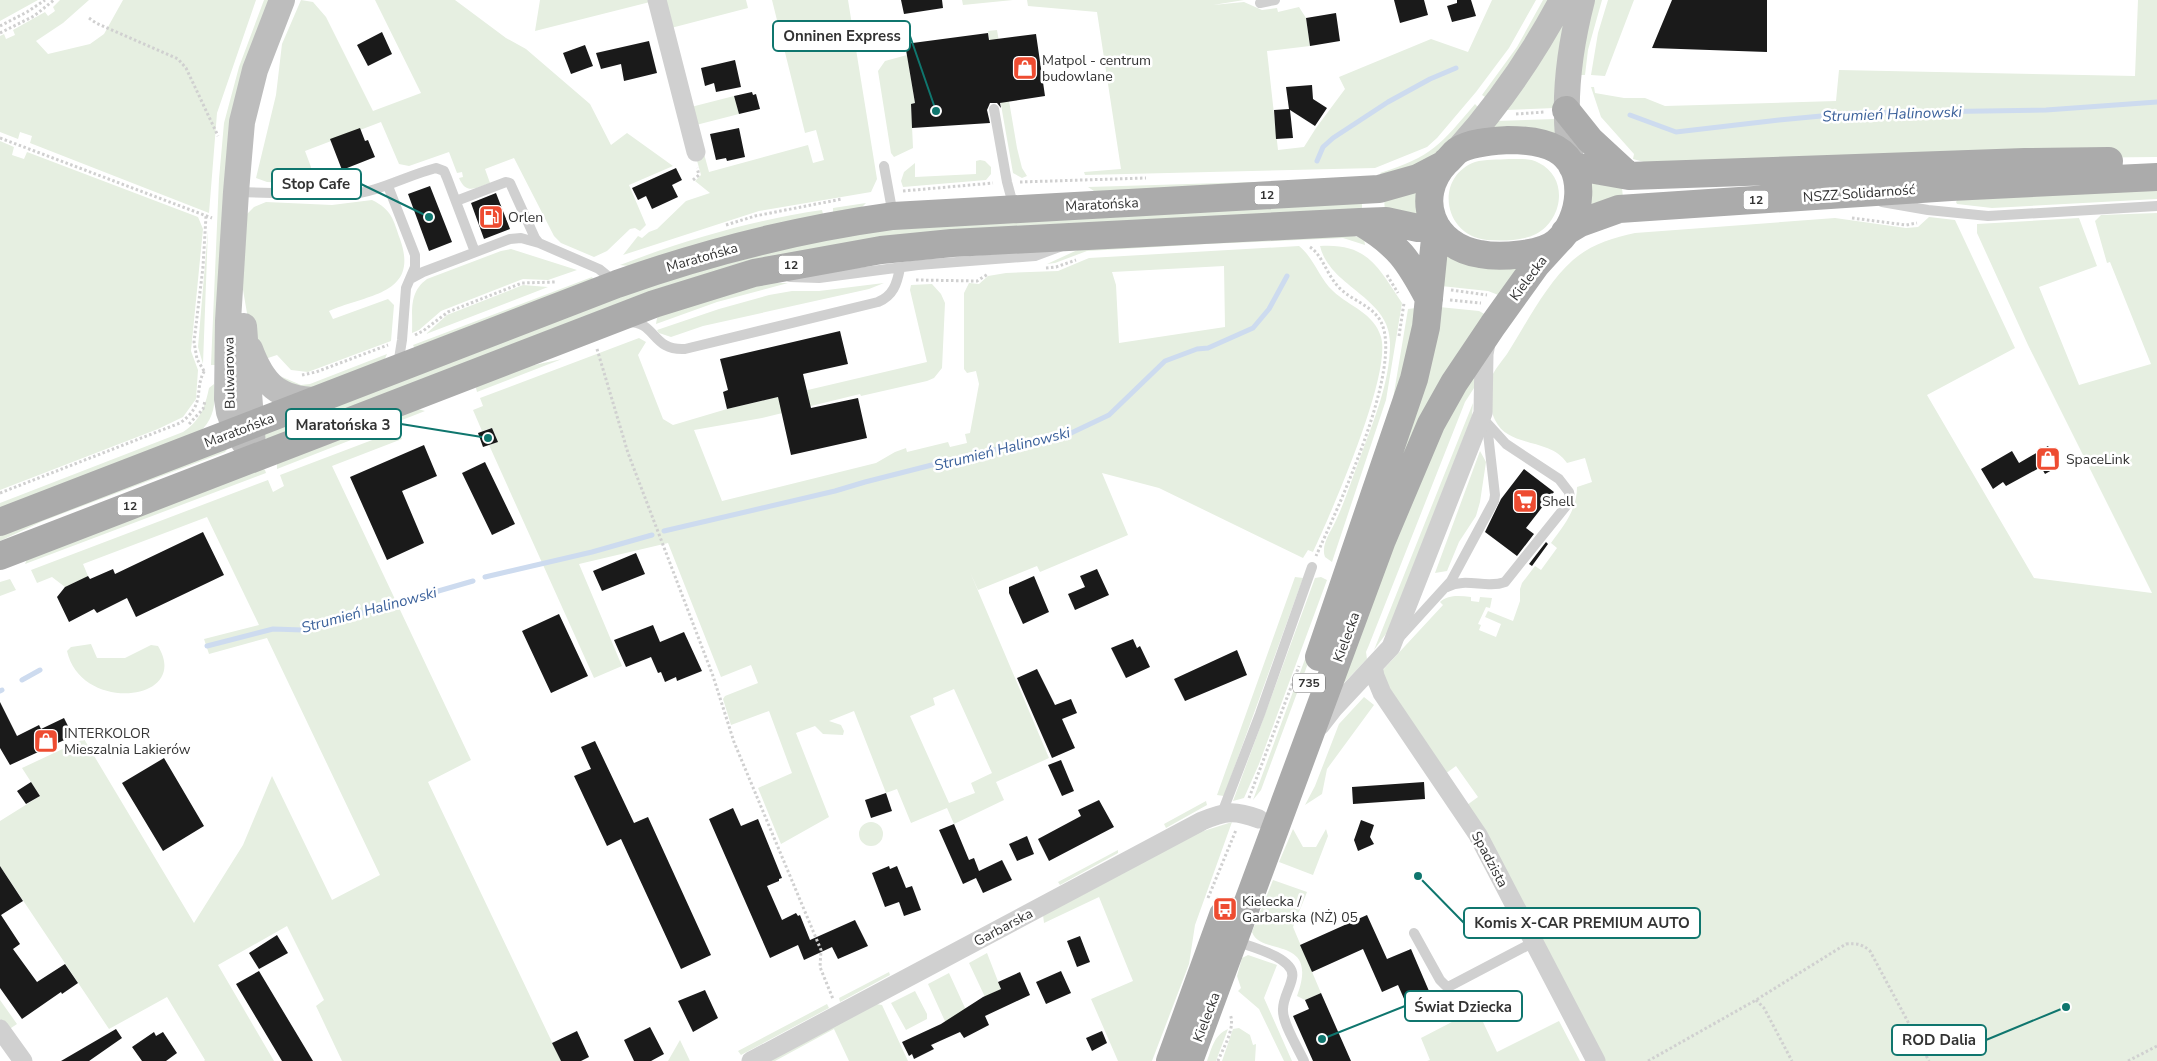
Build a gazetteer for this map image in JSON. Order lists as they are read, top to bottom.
{
  "streets": {
    "main road": [
      "NSZZ Solidarność",
      "12",
      "Maratońska",
      "Kielecka",
      "735"
    ],
    "street": ["Bulwarowa", "Spadzista", "Garbarska"]
  },
  "crossings": [
    ["NSZZ Solidarność", "12"],
    ["NSZZ Solidarność", "Maratońska"],
    ["NSZZ Solidarność", "Kielecka"],
    ["NSZZ Solidarność", "735"],
    ["12", "Maratońska"],
    ["12", "Kielecka"],
    ["12", "Bulwarowa"],
    ["12", "735"],
    ["Maratońska", "Kielecka"],
    ["Maratońska", "Bulwarowa"],
    ["Maratońska", "735"],
    ["Kielecka", "735"],
    ["Kielecka", "Garbarska"]
  ],
  "water": ["Strumień Halinowski"],
  "places": {
    "shop": ["Matpol - centrum budowlane", "SpaceLink", "INTERKOLOR Mieszalnia Lakierów"],
    "other": [
      "Onninen Express",
      "Stop Cafe",
      "Maratońska 3",
      "Komis X-CAR PREMIUM AUTO",
      "ROD Dalia",
      "Świat Dziecka"
    ],
    "fuel station": ["Orlen"],
    "supermarket": ["Shell"],
    "bus stop": ["Kielecka / Garbarska (NŻ) 05"]
  }
}
